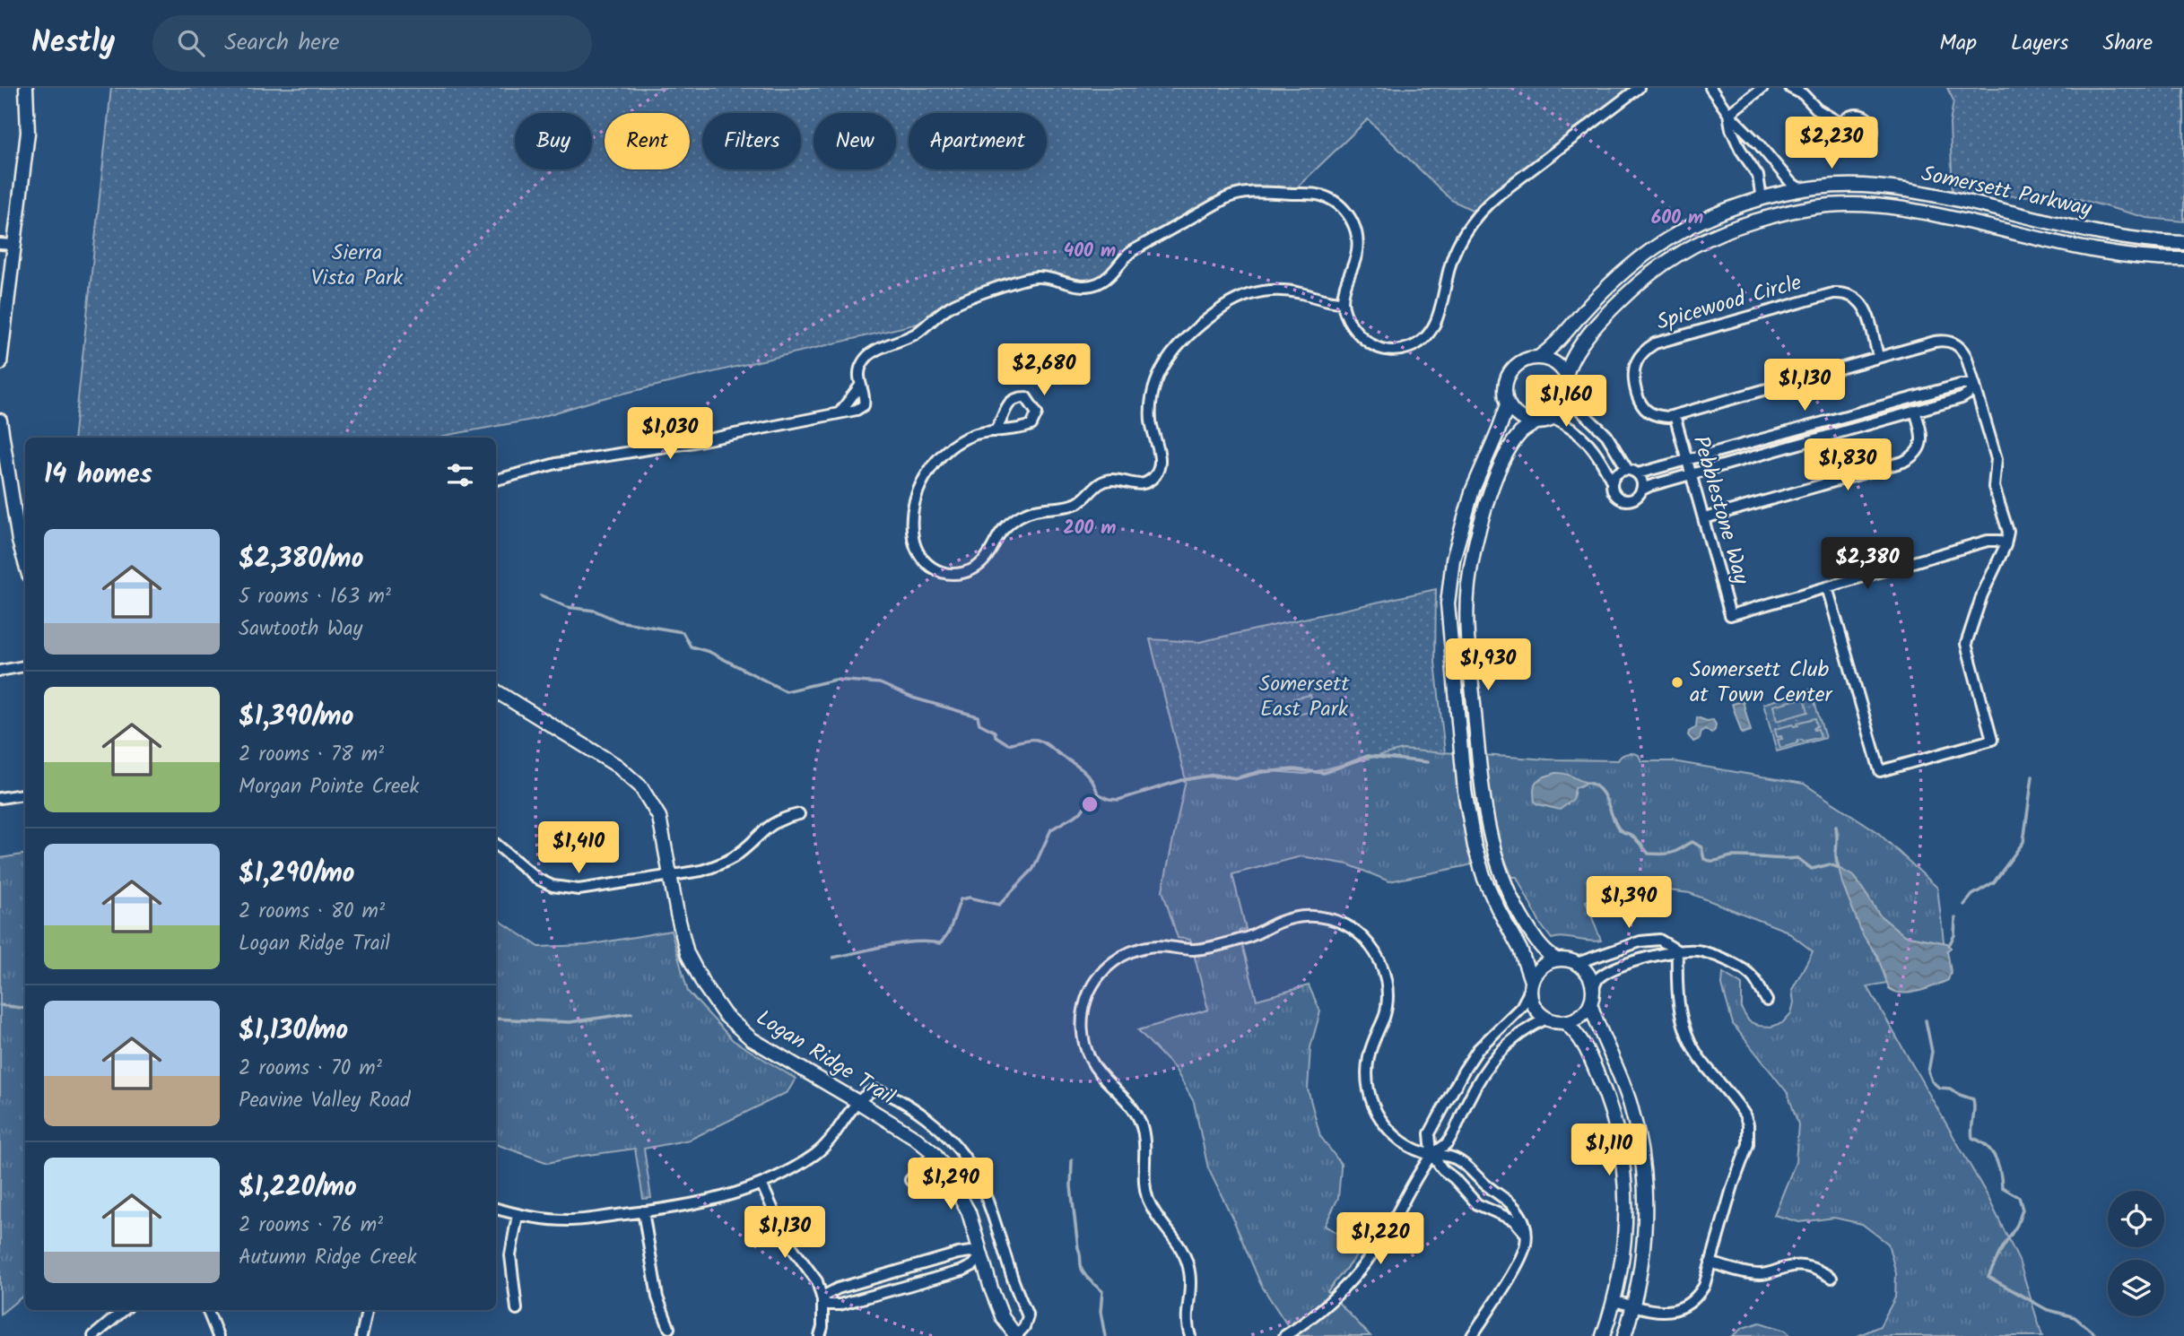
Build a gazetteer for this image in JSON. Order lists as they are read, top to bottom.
{
  "streets": {
    "main road": ["Somersett Parkway", "Logan Ridge Trail"],
    "street": ["Spicewood Circle", "Pebblestone Way"]
  },
  "crossings": [
    ["Spicewood Circle", "Pebblestone Way"]
  ],
  "parks": ["Sierra Vista Park", "Somersett East Park"],
  "places": ["Somersett Club at Town Center"],
  "page": {
    "header": "Nestly",
    "search": "Search here",
    "nav": ["Map", "Layers", "Share"],
    "chip": [
      "Buy",
      "Rent",
      "Filters",
      "New",
      "Apartment"
    ],
    "price": [
      "$2,230",
      "$2,680",
      "$1,130",
      "$1,160",
      "$1,030",
      "$1,830",
      "$2,380",
      "$1,930",
      "$1,410",
      "$1,390",
      "$1,110",
      "$1,290",
      "$1,130",
      "$1,220"
    ],
    "heading": "14 homes",
    "list": [
      {
        "name": "$2,380/mo",
        "note": "5 rooms · 163 m² · Sawtooth Way"
      },
      {
        "name": "$1,390/mo",
        "note": "2 rooms · 78 m² · Morgan Pointe Creek"
      },
      {
        "name": "$1,290/mo",
        "note": "2 rooms · 80 m² · Logan Ridge Trail"
      },
      {
        "name": "$1,130/mo",
        "note": "2 rooms · 70 m² · Peavine Valley Road"
      },
      {
        "name": "$1,220/mo",
        "note": "2 rooms · 76 m² · Autumn Ridge Creek"
      }
    ]
  },
  "rings": ["600 m", "400 m", "200 m"]
}
